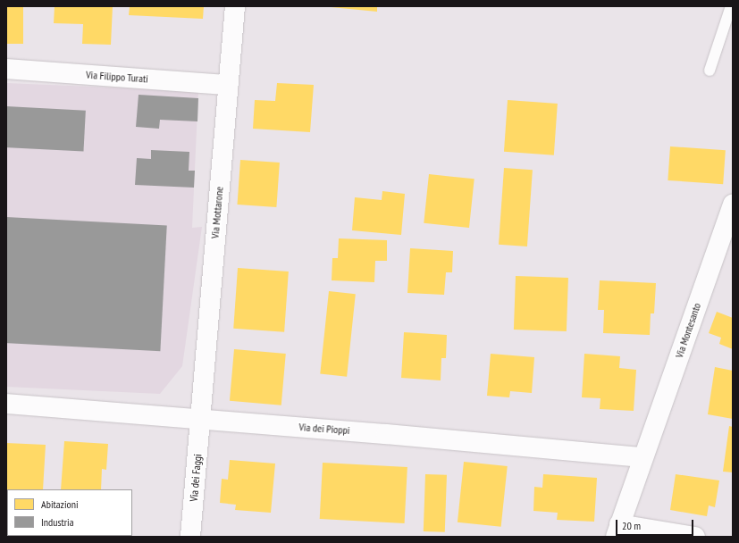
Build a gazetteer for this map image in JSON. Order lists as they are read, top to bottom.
{
  "streets": {
    "street": [
      "Via Filippo Turati",
      "Via Mottarone",
      "Via Montesanto",
      "Via dei Pioppi",
      "Via dei Faggi"
    ]
  },
  "crossings": [
    ["Via Filippo Turati", "Via Mottarone"],
    ["Via Mottarone", "Via dei Pioppi"],
    ["Via Mottarone", "Via dei Faggi"],
    ["Via Montesanto", "Via dei Pioppi"],
    ["Via dei Pioppi", "Via dei Faggi"]
  ],
  "legend": ["Abitazioni", "Industria"],
  "scale_bar": "20 m"
}
